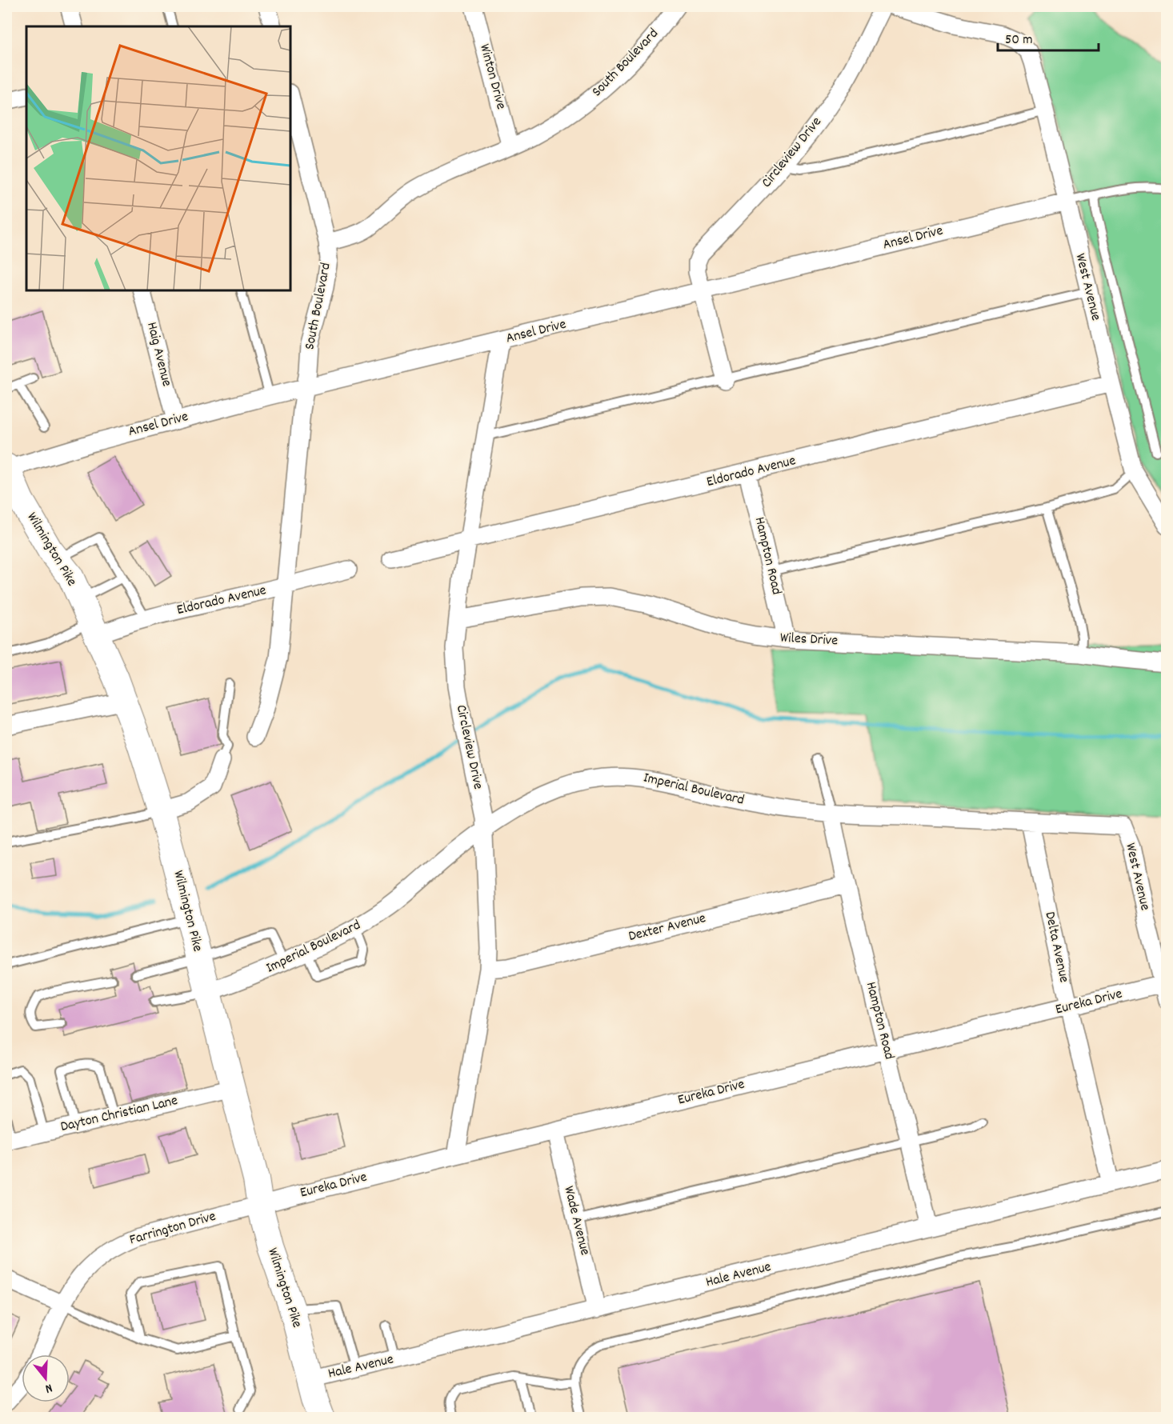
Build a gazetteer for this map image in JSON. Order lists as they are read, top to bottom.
{
  "streets": {
    "main road": ["Wilmington Pike"],
    "street": [
      "South Boulevard",
      "Winton Drive",
      "Circleview Drive",
      "Ansel Drive",
      "West Avenue",
      "Haig Avenue",
      "Eldorado Avenue",
      "Hampton Road",
      "Wiles Drive",
      "Imperial Boulevard",
      "Dexter Avenue",
      "Delta Avenue",
      "Eureka Drive",
      "Dayton Christian Lane",
      "Wade Avenue",
      "Farrington Drive",
      "Hale Avenue"
    ]
  },
  "crossings": [
    ["South Boulevard", "Winton Drive"],
    ["South Boulevard", "Ansel Drive"],
    ["South Boulevard", "Eldorado Avenue"],
    ["Circleview Drive", "Ansel Drive"],
    ["Circleview Drive", "Eldorado Avenue"],
    ["Circleview Drive", "Wiles Drive"],
    ["Circleview Drive", "Imperial Boulevard"],
    ["Circleview Drive", "Dexter Avenue"],
    ["Circleview Drive", "Eureka Drive"],
    ["Ansel Drive", "West Avenue"],
    ["Ansel Drive", "Haig Avenue"],
    ["Ansel Drive", "Wilmington Pike"],
    ["West Avenue", "Eldorado Avenue"],
    ["West Avenue", "Imperial Boulevard"],
    ["West Avenue", "Eureka Drive"],
    ["Eldorado Avenue", "Wilmington Pike"],
    ["Eldorado Avenue", "Hampton Road"],
    ["Wilmington Pike", "Imperial Boulevard"],
    ["Wilmington Pike", "Eureka Drive"],
    ["Wilmington Pike", "Dayton Christian Lane"],
    ["Wilmington Pike", "Farrington Drive"],
    ["Wilmington Pike", "Hale Avenue"],
    ["Hampton Road", "Wiles Drive"],
    ["Hampton Road", "Imperial Boulevard"],
    ["Hampton Road", "Dexter Avenue"],
    ["Hampton Road", "Eureka Drive"],
    ["Hampton Road", "Hale Avenue"],
    ["Imperial Boulevard", "Delta Avenue"],
    ["Delta Avenue", "Eureka Drive"],
    ["Delta Avenue", "Hale Avenue"],
    ["Eureka Drive", "Wade Avenue"],
    ["Eureka Drive", "Farrington Drive"],
    ["Wade Avenue", "Hale Avenue"]
  ],
  "scale_bar": "50 m",
  "north": "bottom"
}
